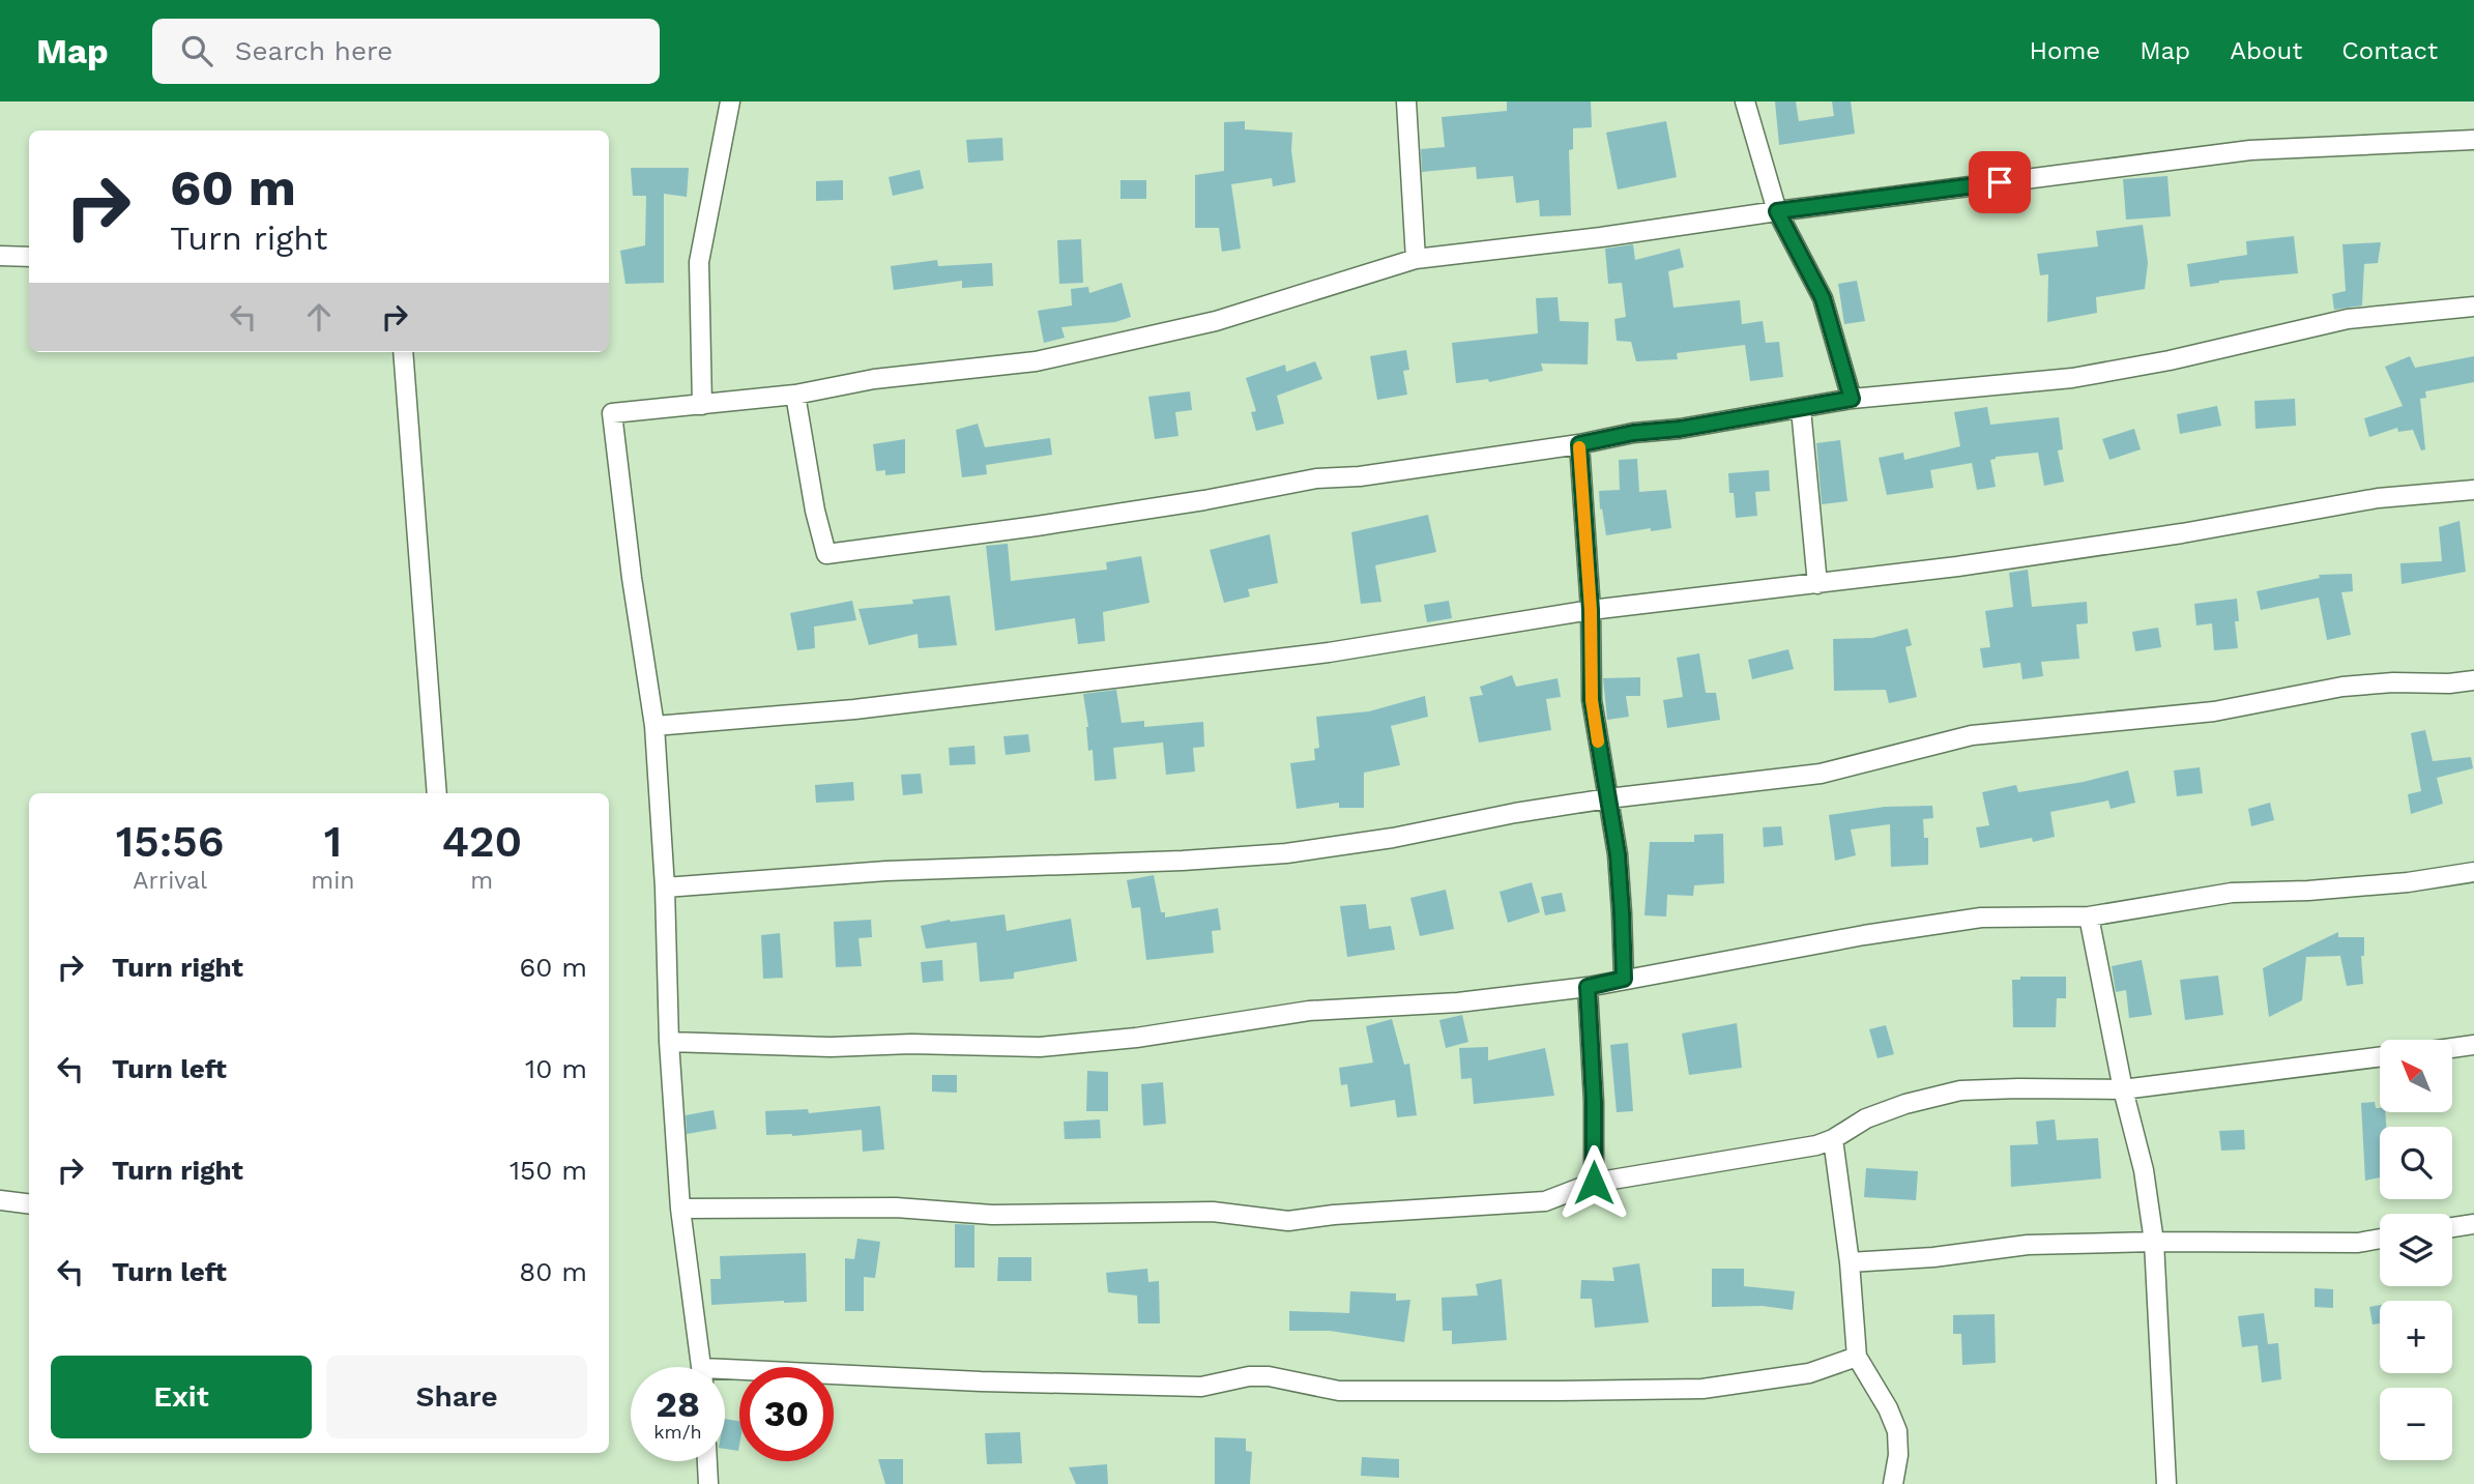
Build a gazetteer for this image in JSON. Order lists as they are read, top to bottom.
{
  "north": "top left",
  "page": {
    "header": "Map",
    "search": "Search here",
    "nav": [
      "Home",
      "Map",
      "About",
      "Contact"
    ],
    "turn": ["60 m", "Turn right"],
    "eta": [
      "15:56",
      "Arrival",
      "1",
      "min",
      "420",
      "m"
    ],
    "list": [
      {
        "name": "Turn right",
        "value": "60 m"
      },
      {
        "name": "Turn left",
        "value": "10 m"
      },
      {
        "name": "Turn right",
        "value": "150 m"
      },
      {
        "name": "Turn left",
        "value": "80 m"
      }
    ],
    "map_buttons": ["+", "−"],
    "buttons": ["Exit", "Share"],
    "speed": "28 km/h",
    "limit": "30"
  }
}
